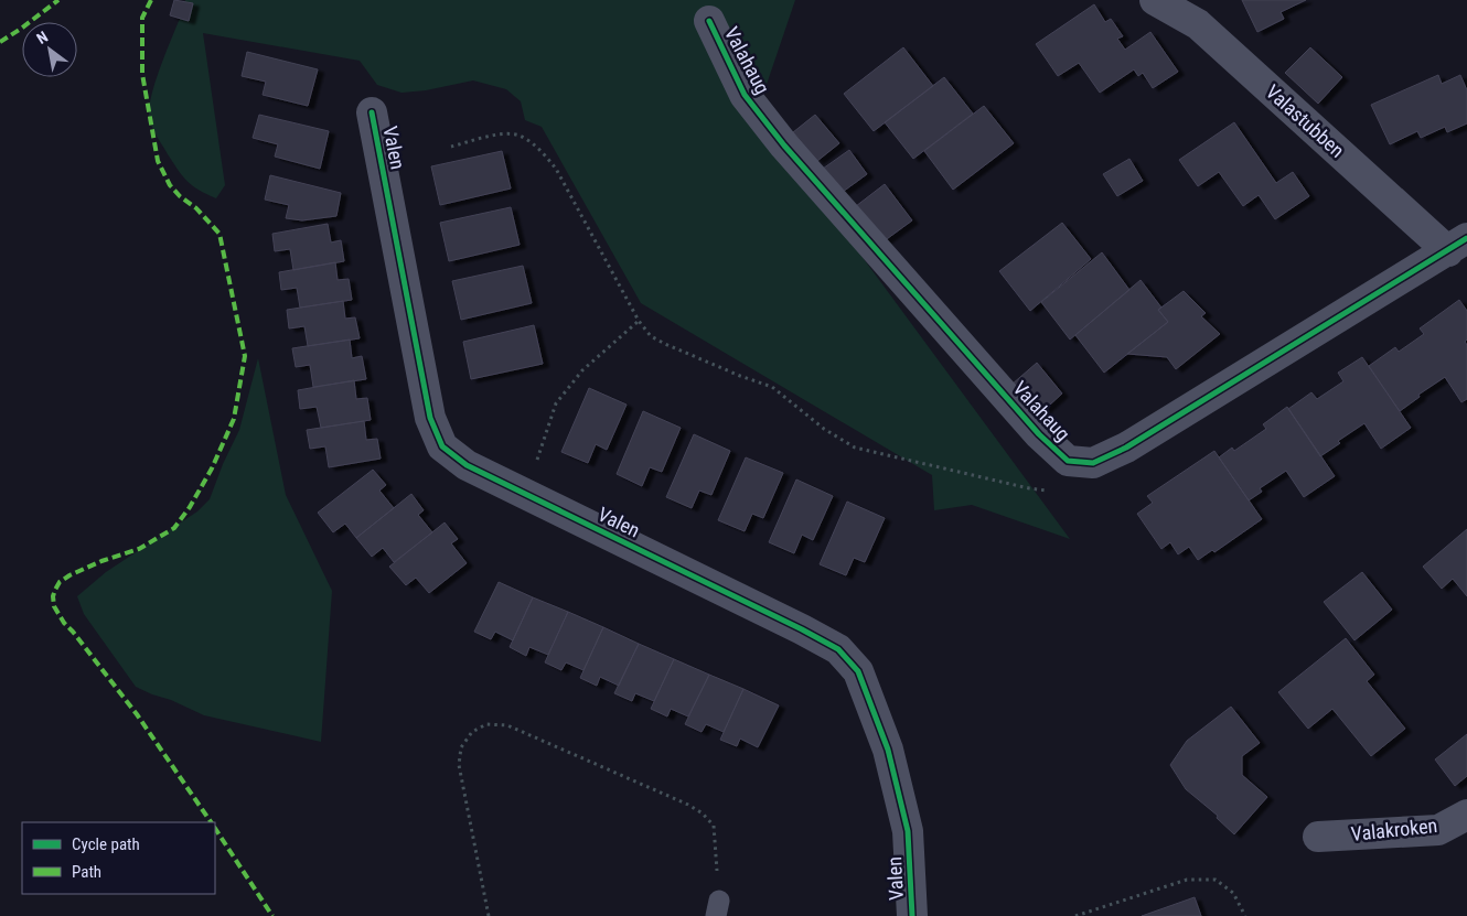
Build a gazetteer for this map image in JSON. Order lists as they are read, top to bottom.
{
  "streets": {
    "street": [
      "Valahaug",
      "Valastubben",
      "Valen",
      "Valakroken"
    ]
  },
  "legend": ["Cycle path", "Path"],
  "north": "top left"
}
